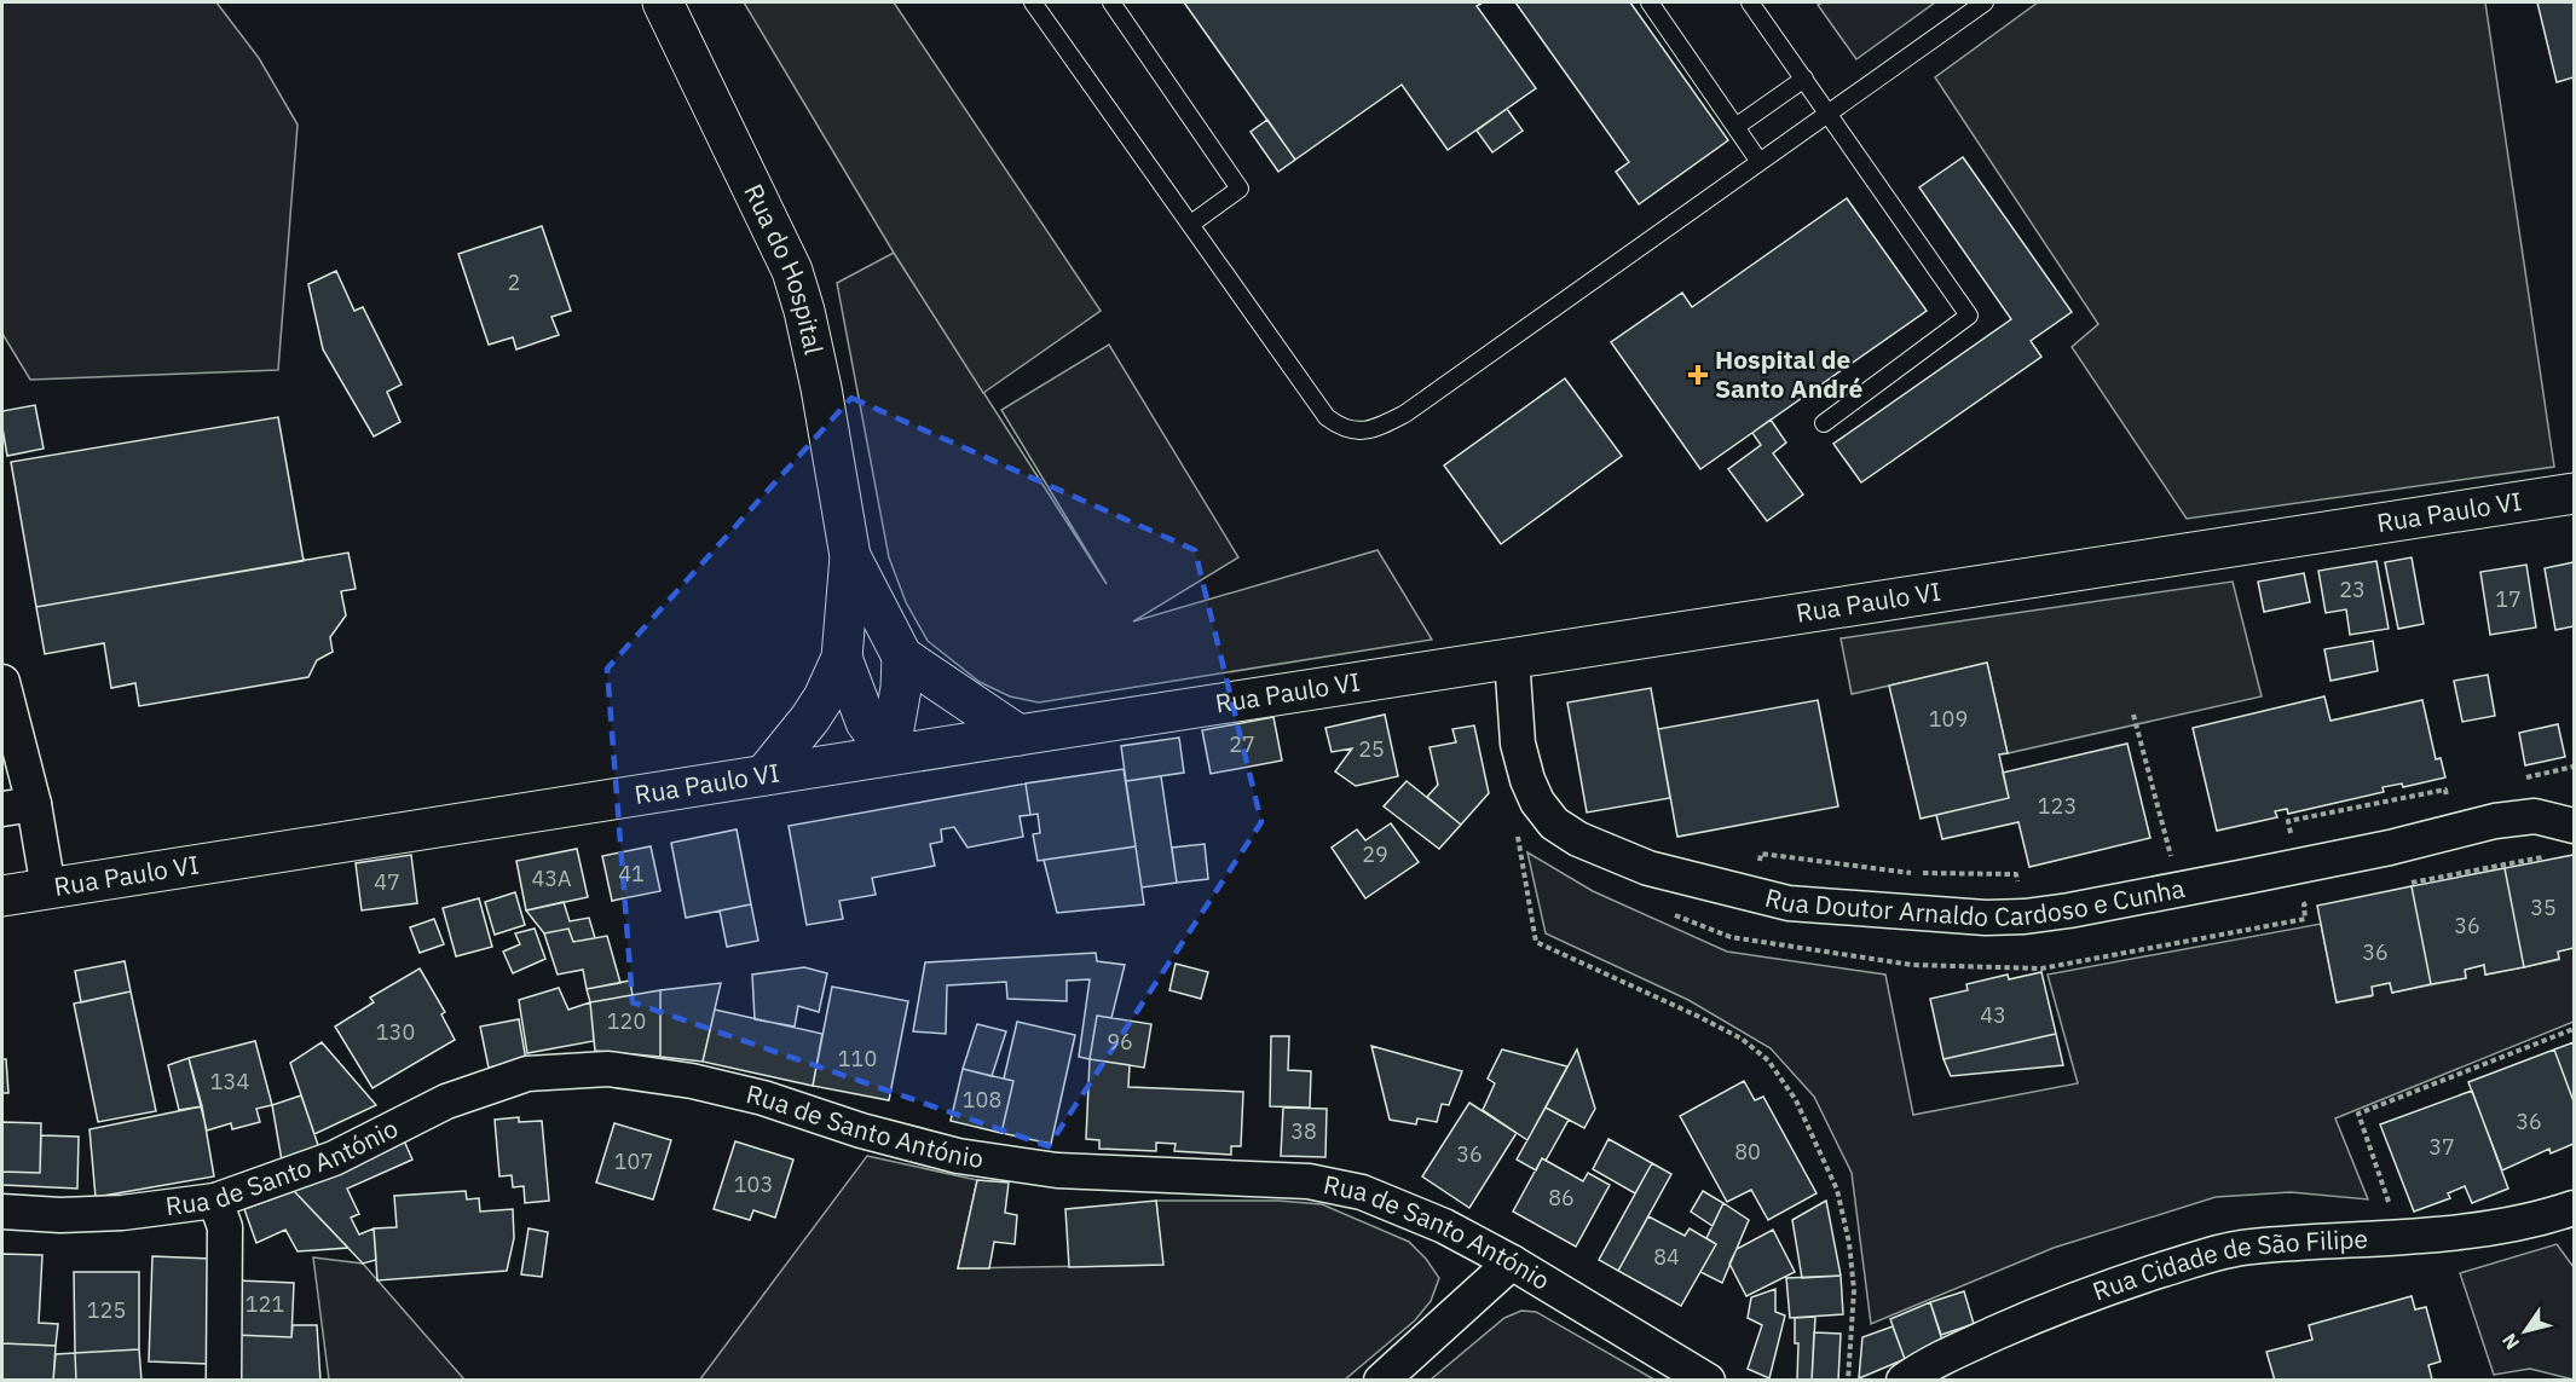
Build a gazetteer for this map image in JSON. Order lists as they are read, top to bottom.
{
  "streets": {
    "main road": ["Rua do Hospital", "Rua Paulo VI"],
    "street": ["Rua Doutor Arnaldo Cardoso e Cunha", "Rua de Santo António", "Rua Cidade de São Filipe"]
  },
  "crossings": [
    ["Rua do Hospital", "Rua Paulo VI"],
    ["Rua Paulo VI", "Rua Doutor Arnaldo Cardoso e Cunha"]
  ],
  "places": {
    "health": ["Hospital de Santo André"]
  },
  "house_numbers": [
    "2",
    "23",
    "17",
    "109",
    "27",
    "25",
    "123",
    "29",
    "41",
    "43A",
    "47",
    "35",
    "36",
    "36",
    "43",
    "120",
    "130",
    "96",
    "110",
    "134",
    "108",
    "36",
    "38",
    "37",
    "80",
    "36",
    "107",
    "103",
    "86",
    "84",
    "121",
    "125"
  ],
  "north": "bottom left"
}
